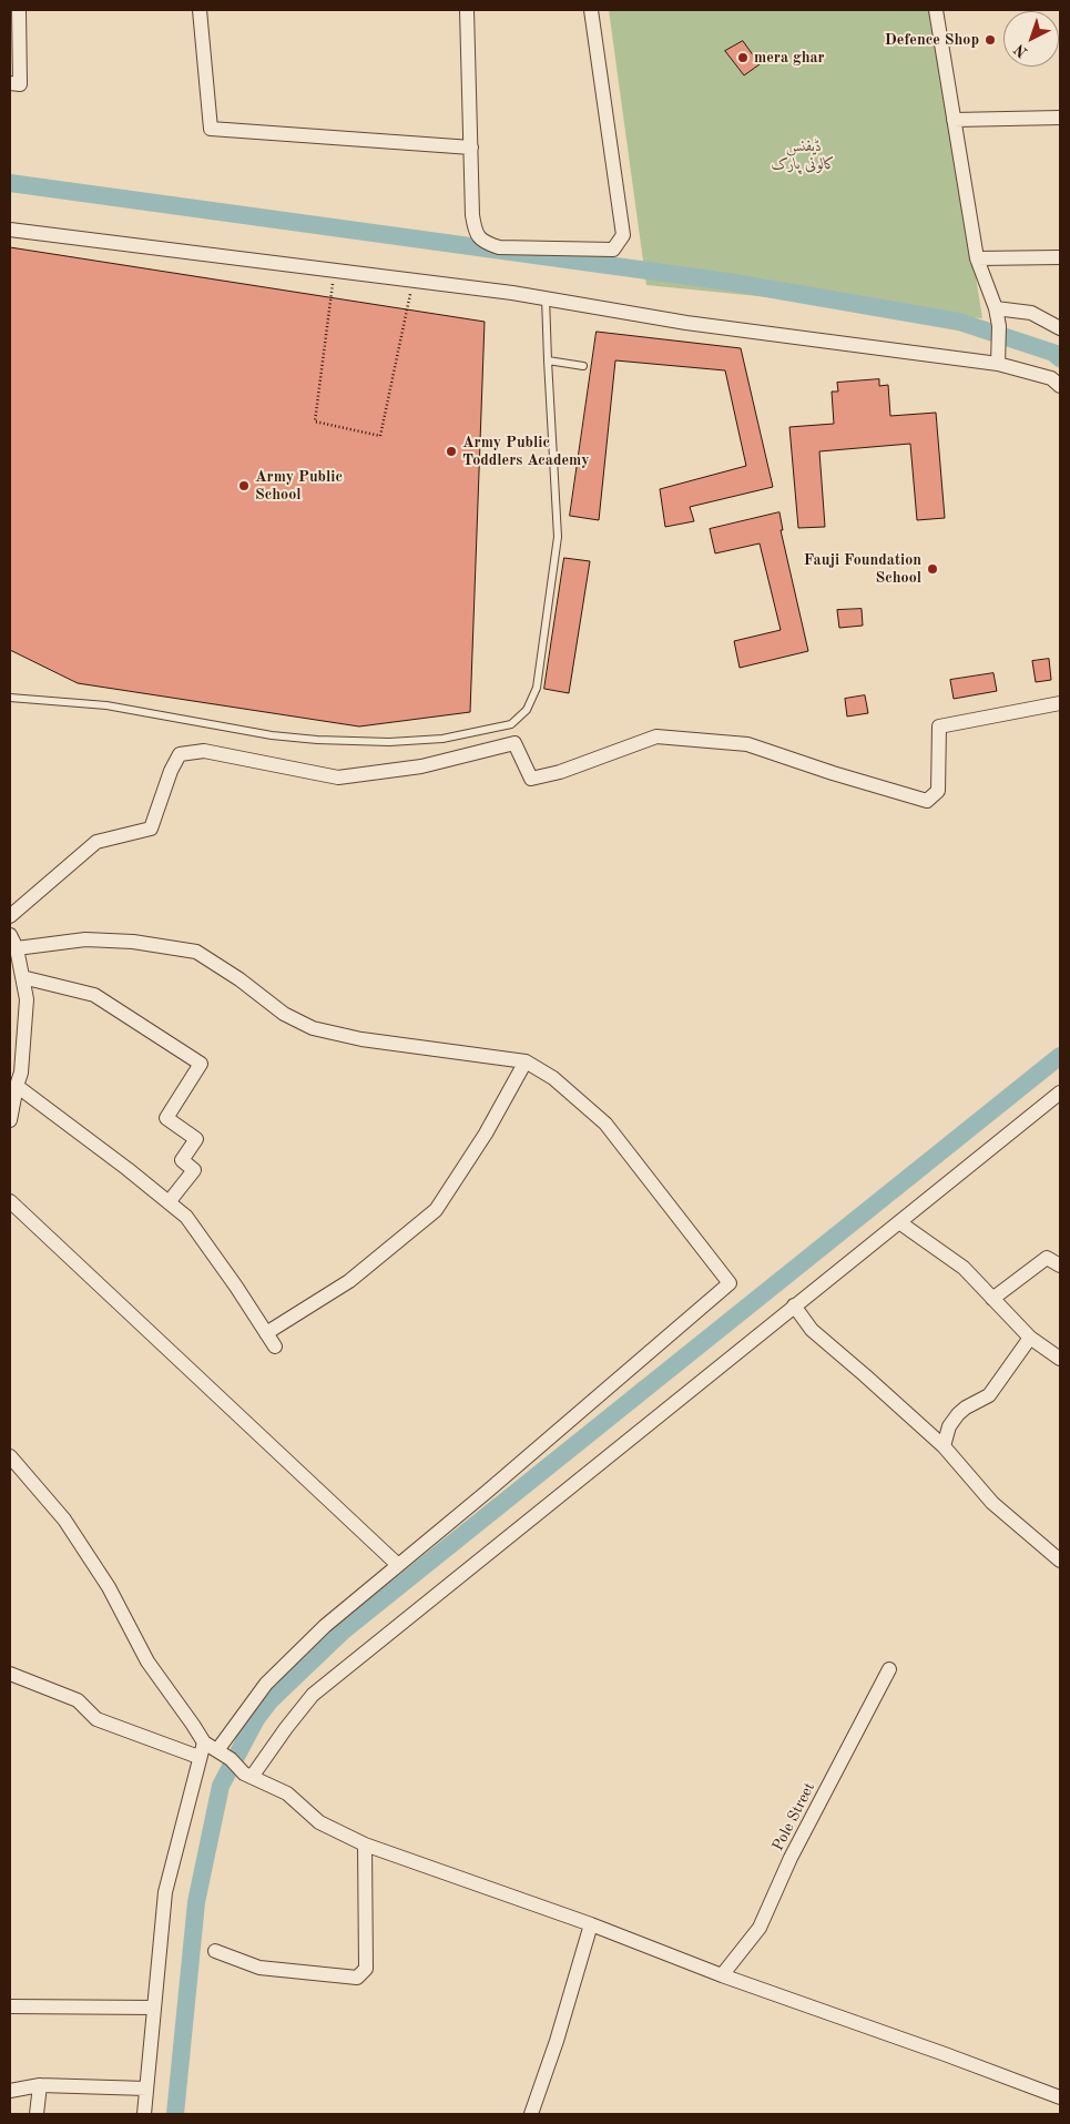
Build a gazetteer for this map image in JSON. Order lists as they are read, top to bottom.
{
  "streets": {
    "street": ["Pole Street"]
  },
  "parks": ["ڈیفنس کالونی پارک"],
  "places": [
    "Defence Shop",
    "mera ghar",
    "Army Public Toddlers Academy",
    "Army Public School",
    "Fauji Foundation School"
  ],
  "north": "bottom left"
}
